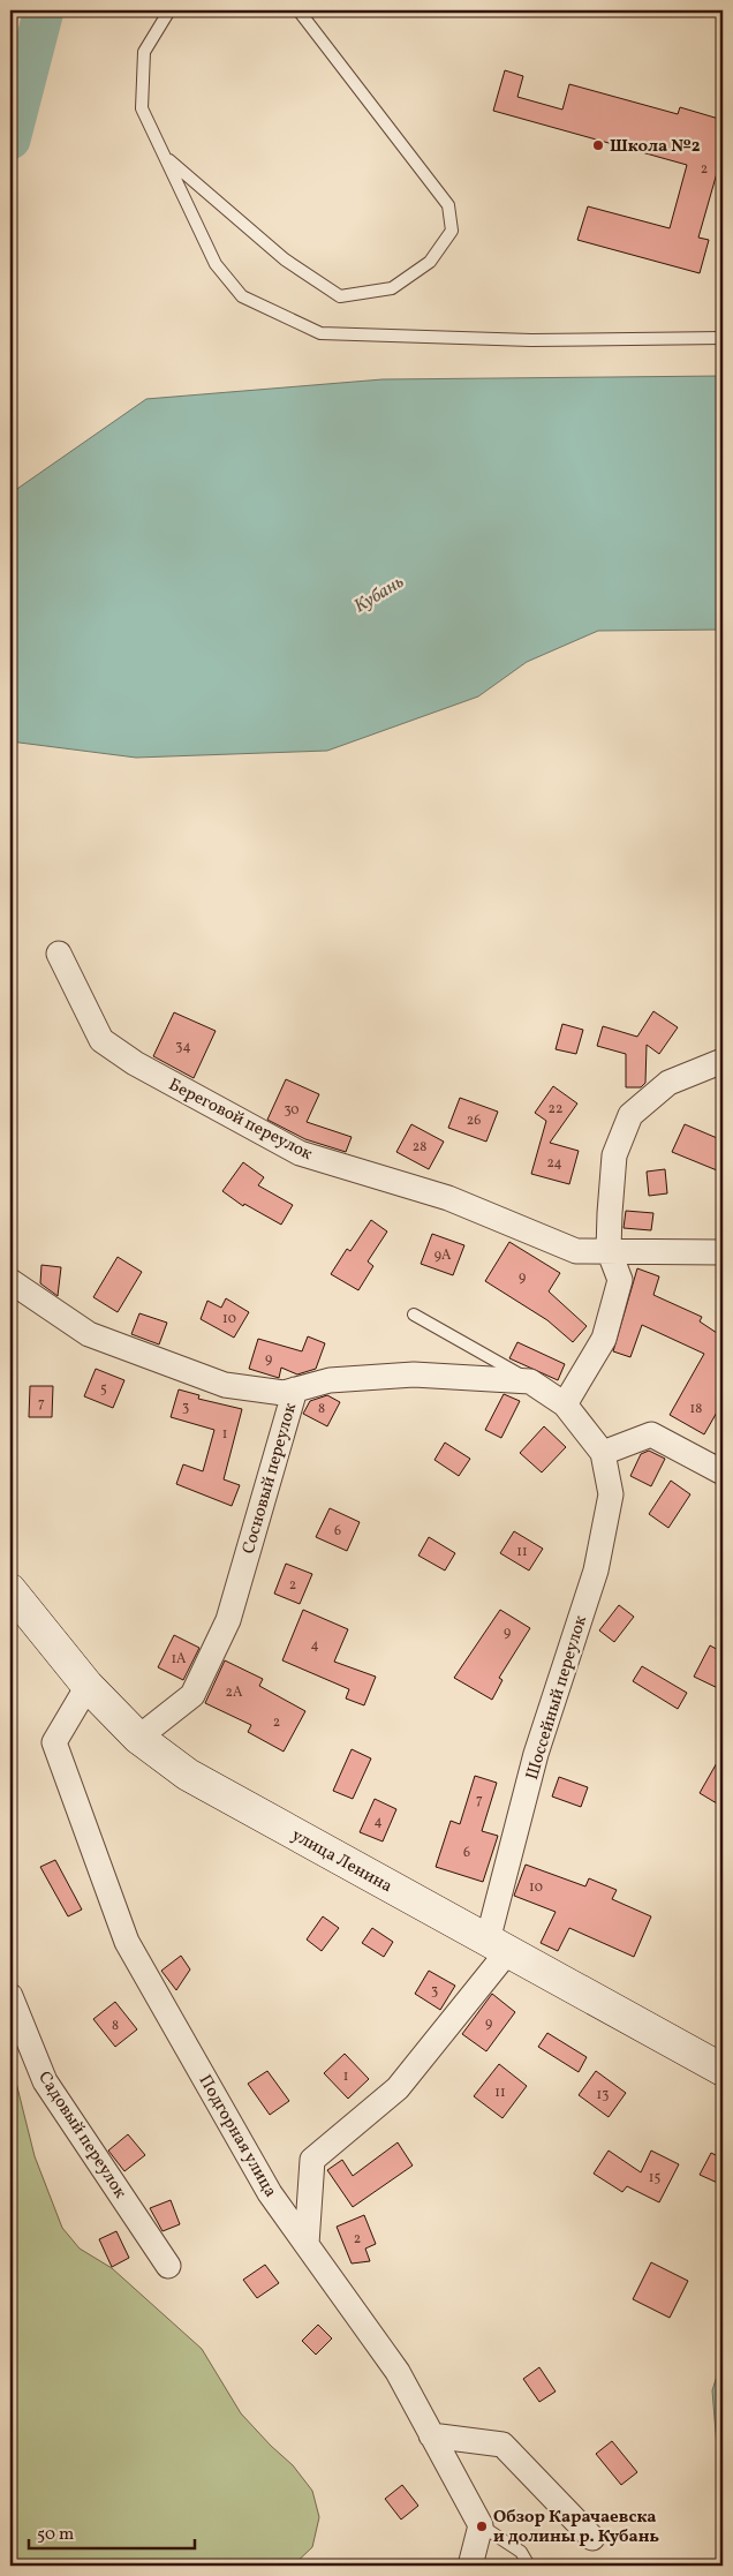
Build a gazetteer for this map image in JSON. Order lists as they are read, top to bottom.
{
  "streets": {
    "main road": ["улица Ленина"],
    "street": [
      "Береговой переулок",
      "Сосновый переулок",
      "Шоссейный переулок",
      "Садовый переулок",
      "Подгорная улица"
    ]
  },
  "crossings": [
    ["Сосновый переулок", "улица Ленина"],
    ["Шоссейный переулок", "улица Ленина"],
    ["Шоссейный переулок", "Подгорная улица"],
    ["улица Ленина", "Подгорная улица"]
  ],
  "water": ["Кубань"],
  "places": ["Школа №2", "Обзор Карачаевска и долины р. Кубань"],
  "house_numbers": [
    "2",
    "34",
    "22",
    "30",
    "26",
    "28",
    "24",
    "9А",
    "9",
    "10",
    "9",
    "5",
    "7",
    "3",
    "8",
    "18",
    "1",
    "6",
    "11",
    "2",
    "9",
    "4",
    "1А",
    "2А",
    "2",
    "7",
    "4",
    "6",
    "10",
    "3",
    "9",
    "8",
    "1",
    "11",
    "13",
    "15",
    "2"
  ],
  "scale_bar": "50 m"
}
